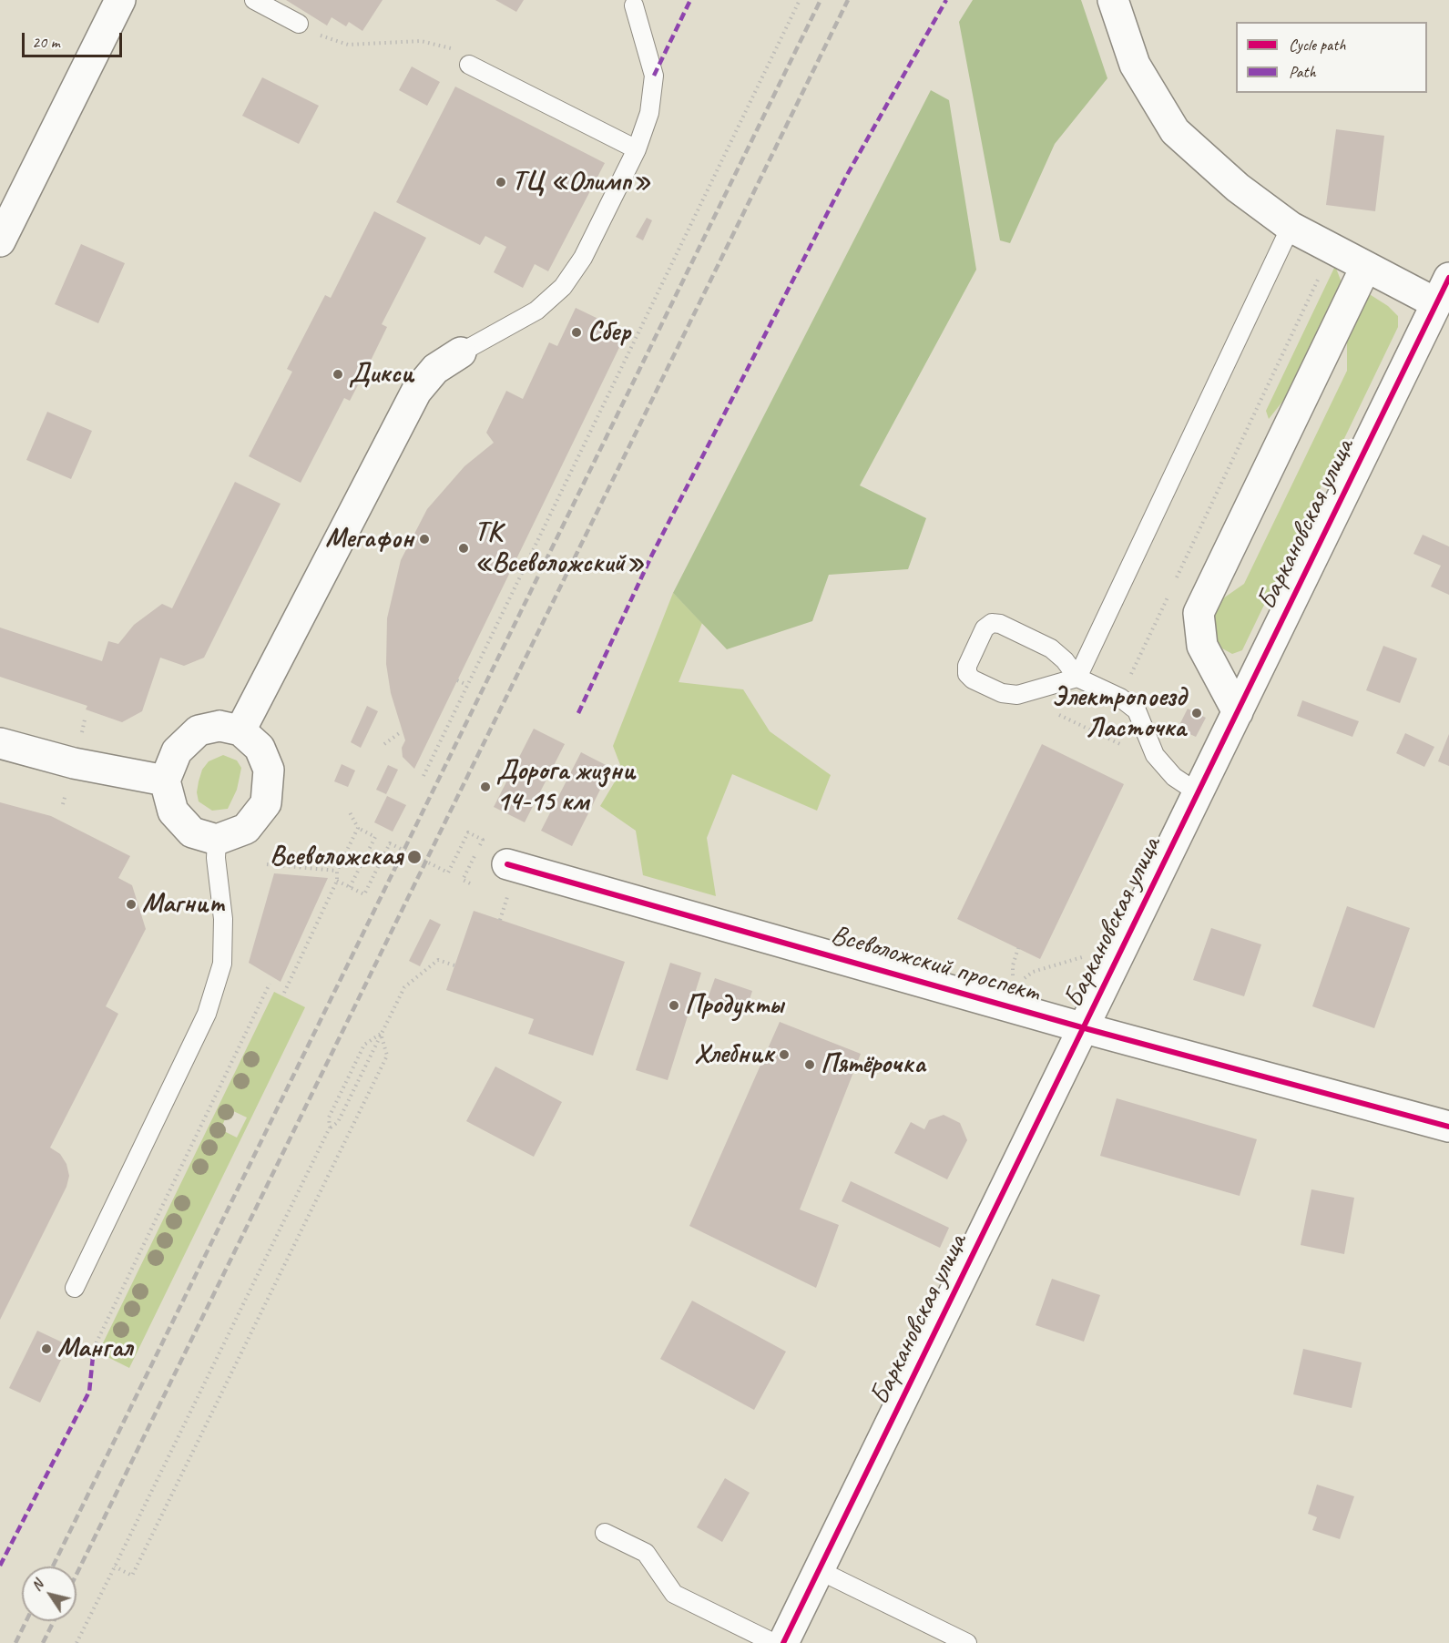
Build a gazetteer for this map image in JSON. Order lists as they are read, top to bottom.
{
  "streets": {
    "street": ["Баркановская улица", "Всеволожский проспект"]
  },
  "crossings": [
    ["Баркановская улица", "Всеволожский проспект"]
  ],
  "places": [
    "ТЦ «Олимп»",
    "Сбер",
    "Дикси",
    "Мегафон",
    "ТК «Всеволожский»",
    "Электропоезд Ласточка",
    "Дорога жизни 14-15 км",
    "Всеволожская",
    "Магнит",
    "Продукты",
    "Хлебник",
    "Пятёрочка",
    "Мангал"
  ],
  "legend": ["Cycle path", "Path"],
  "scale_bar": "20 m",
  "north": "top left"
}
